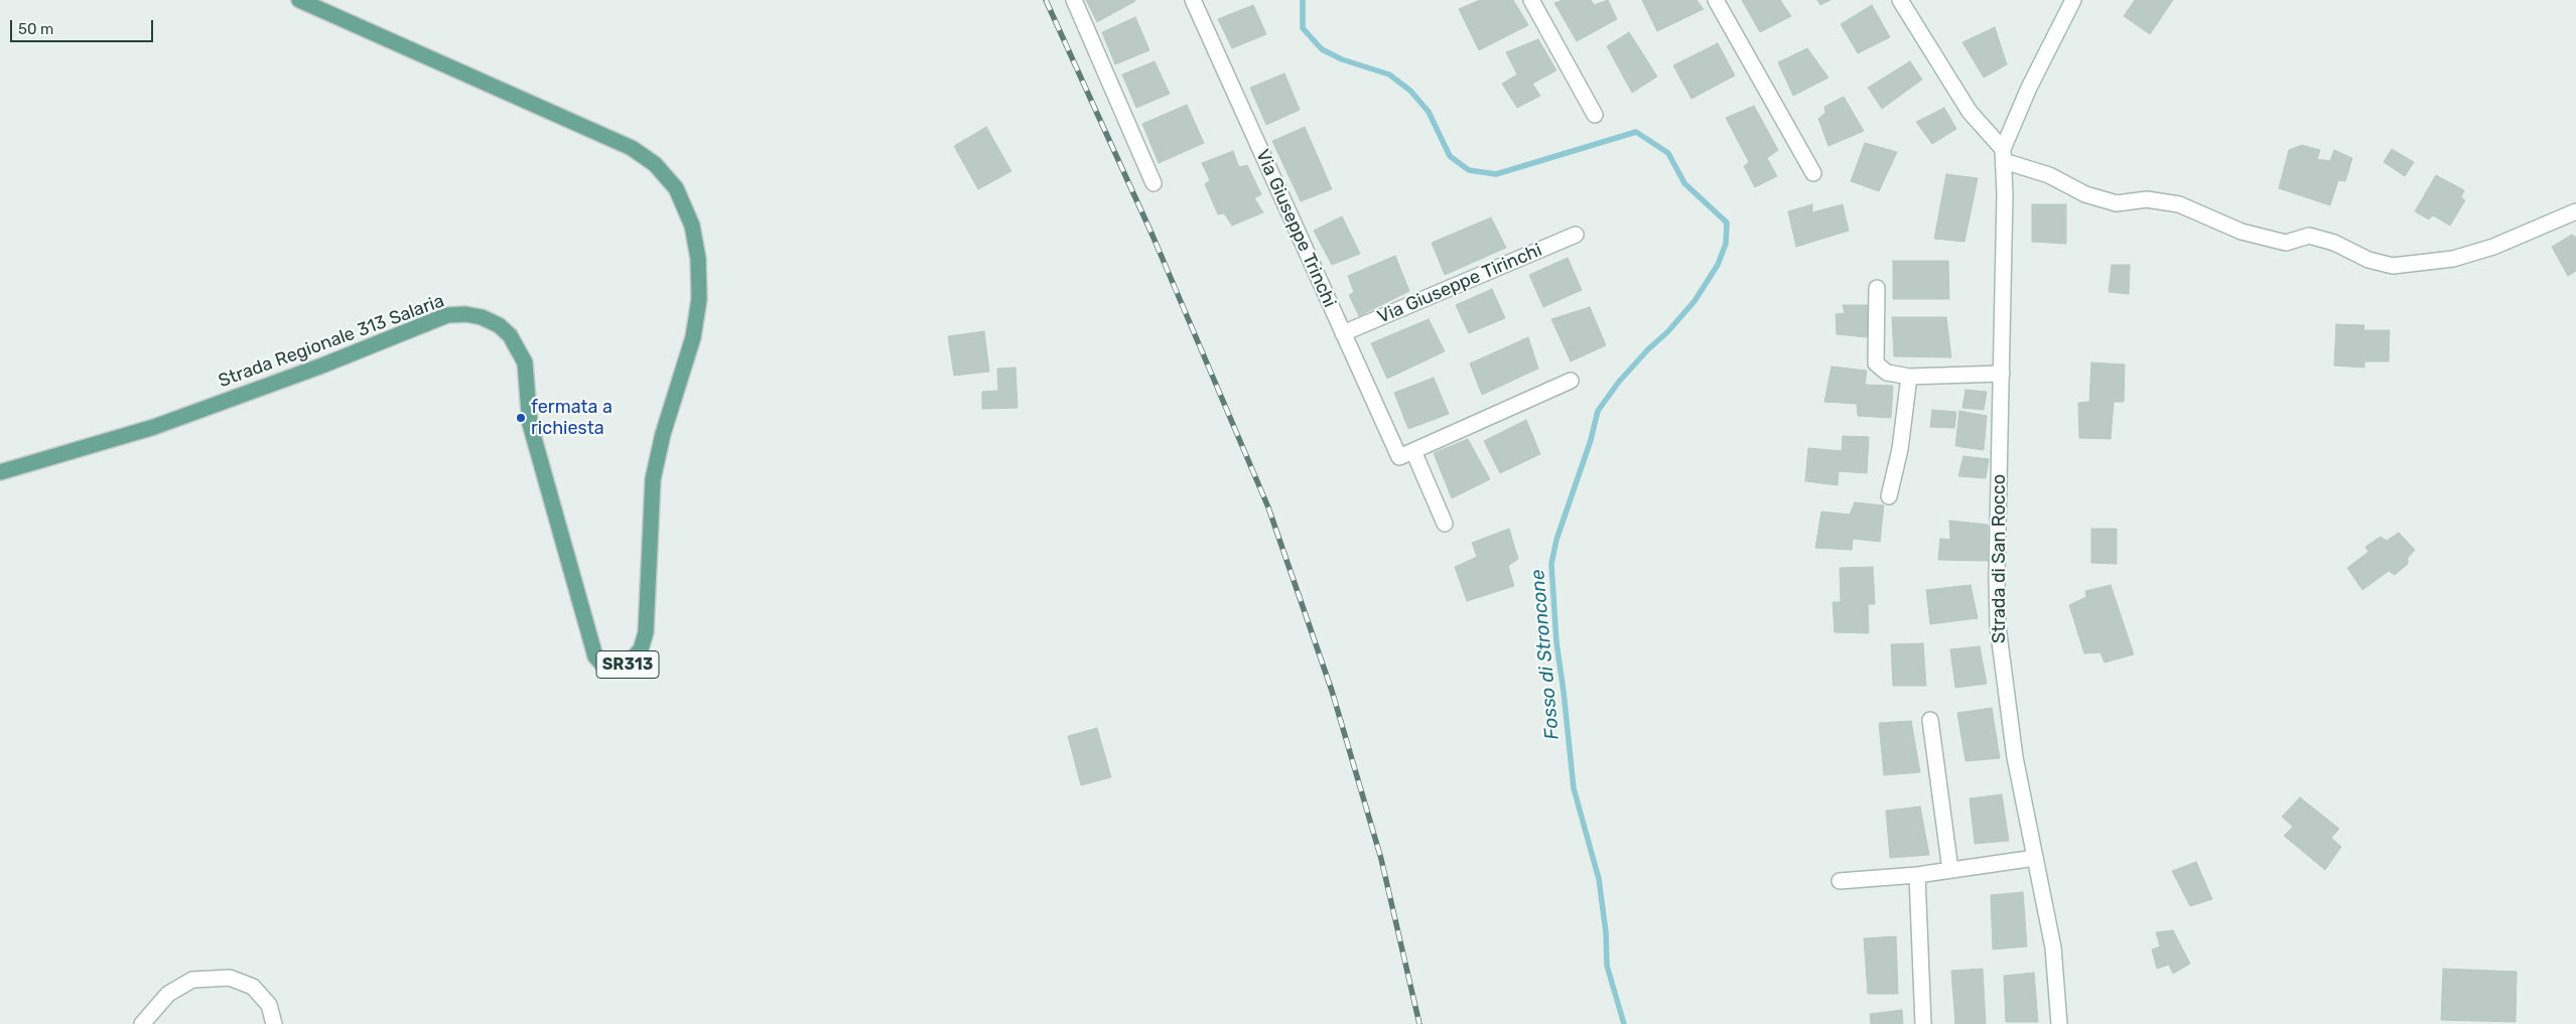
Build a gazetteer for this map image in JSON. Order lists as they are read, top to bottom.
{
  "streets": {
    "main road": ["Strada Regionale 313 Salaria", "SR313"],
    "street": ["Via Giuseppe Trinchi", "Via Giuseppe Tirinchi", "Strada di San Rocco"]
  },
  "crossings": [
    ["Via Giuseppe Trinchi", "Via Giuseppe Tirinchi"]
  ],
  "water": ["Fosso di Stroncone"],
  "places": ["fermata a richiesta"],
  "scale_bar": "50 m"
}
